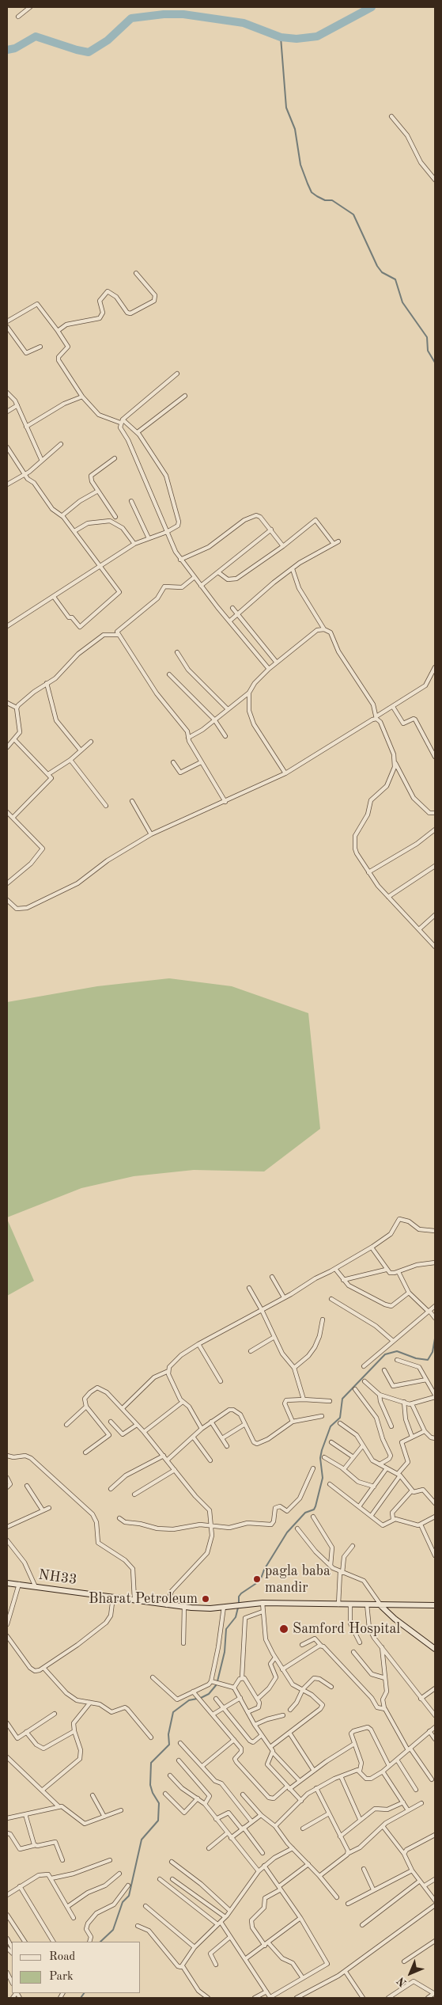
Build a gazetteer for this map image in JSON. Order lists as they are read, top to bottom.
{
  "streets": {
    "main road": ["NH33"]
  },
  "places": ["pagla baba mandir", "Bharat Petroleum", "Samford Hospital"],
  "legend": ["Road", "Park"],
  "north": "bottom left"
}
